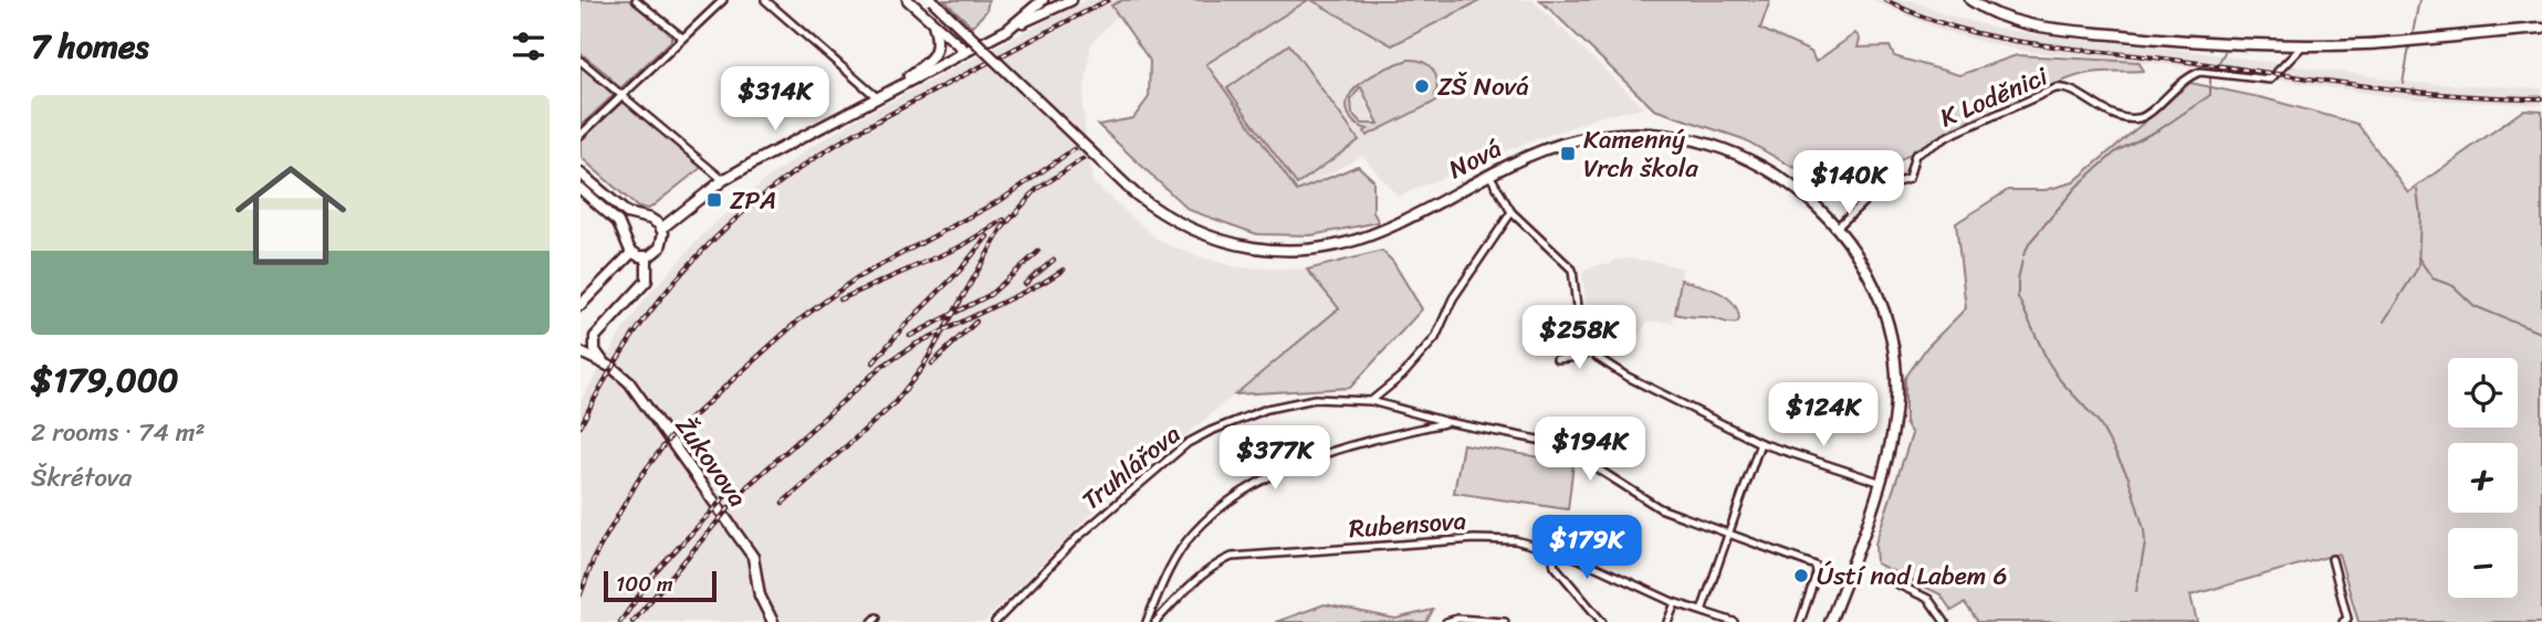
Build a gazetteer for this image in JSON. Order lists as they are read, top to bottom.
{
  "streets": {
    "street": [
      "K Loděnici",
      "Nová",
      "Žukovova",
      "Truhlářova",
      "Rubensova"
    ]
  },
  "crossings": [
    ["K Loděnici", "Nová"]
  ],
  "places": {
    "other": ["ZŠ Nová", "Ústí nad Labem 6"],
    "transit": ["Kamenný Vrch škola", "ZPA"]
  },
  "scale_bar": "100 m",
  "page": {
    "heading": "7 homes",
    "price": [
      "$314K",
      "$140K",
      "$258K",
      "$124K",
      "$194K",
      "$377K",
      "$179K"
    ],
    "list": [
      {
        "name": "$179,000",
        "note": "2 rooms · 74 m² · Škrétova"
      }
    ],
    "map_buttons": ["+", "−"],
    "scale": "100 m"
  }
}
